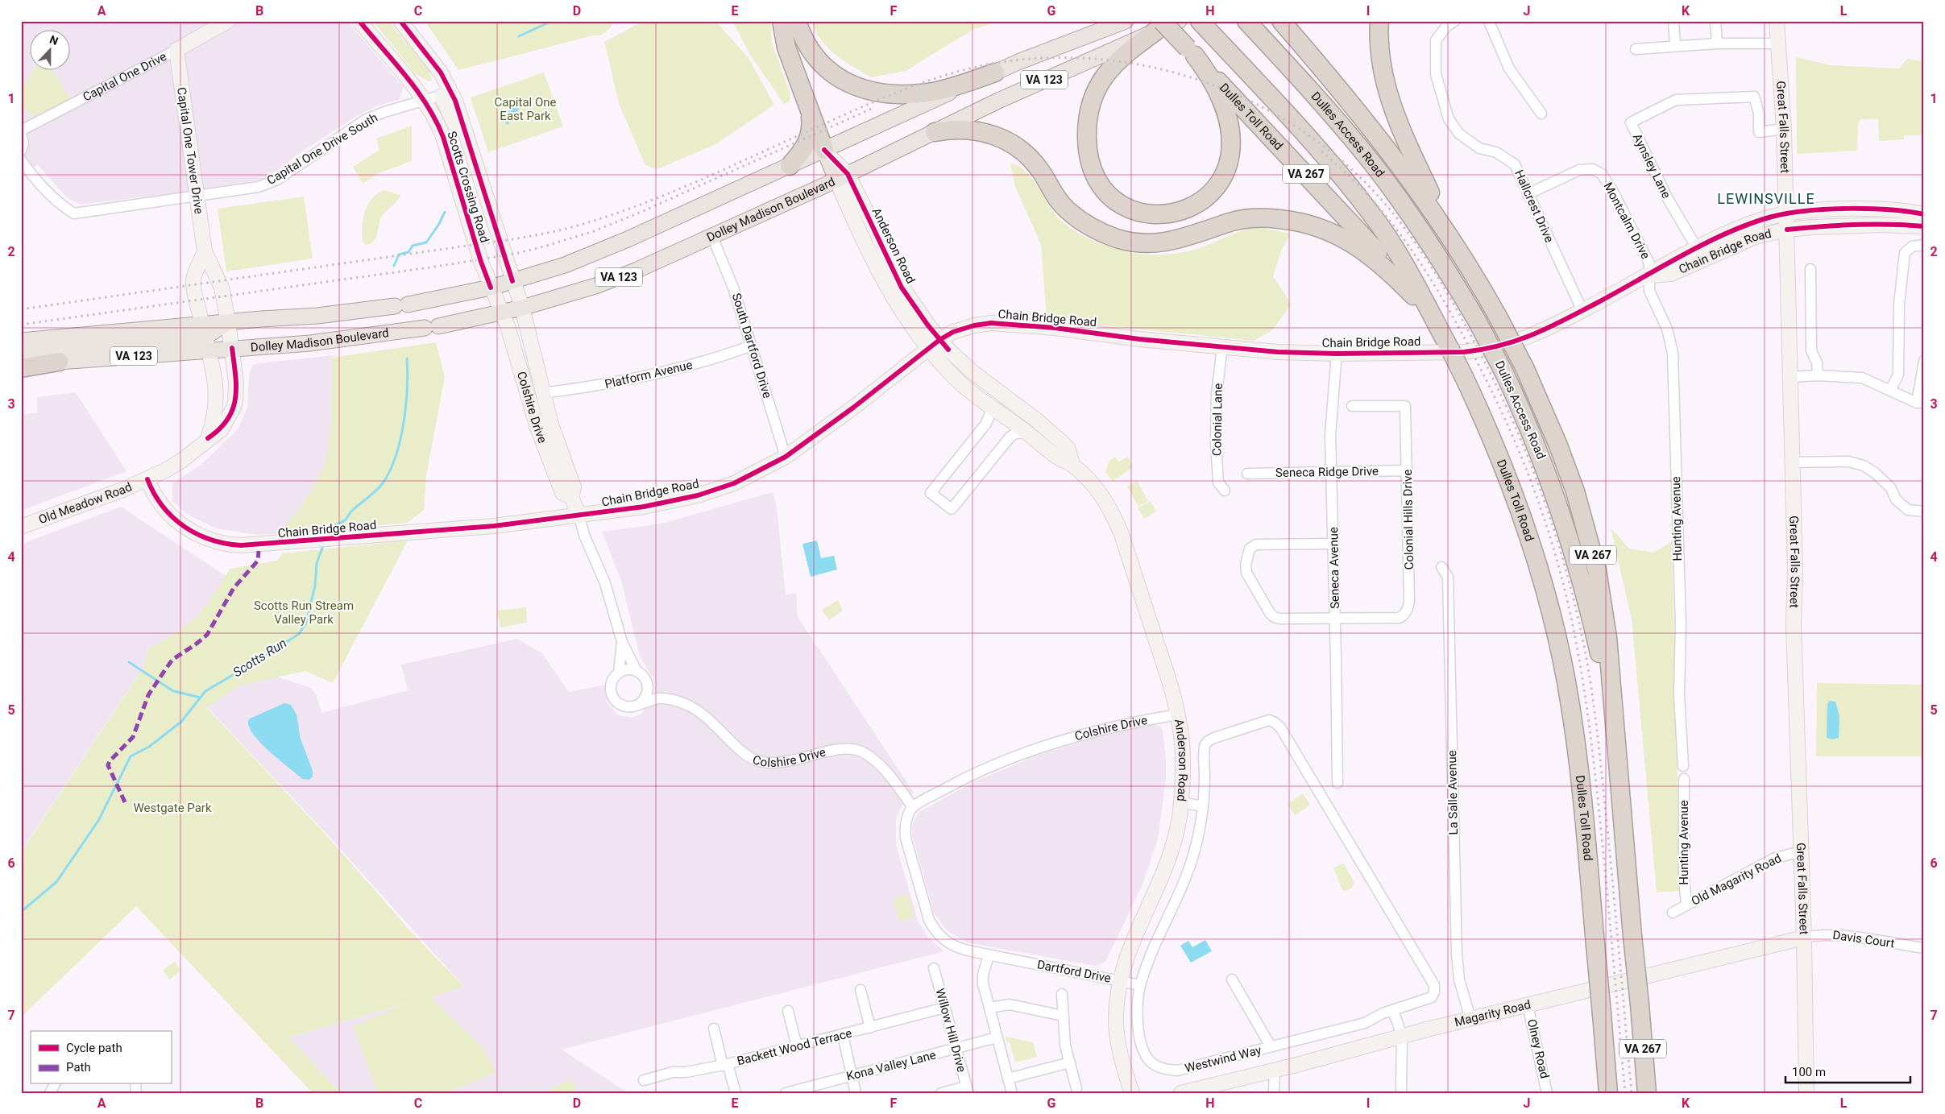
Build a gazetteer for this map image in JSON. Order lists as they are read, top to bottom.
{
  "streets": {
    "highway": ["Dulles Toll Road", "Dulles Access Road", "VA 267"],
    "main road": ["VA 123", "Dolley Madison Boulevard"],
    "street": [
      "Capital One Drive",
      "Great Falls Street",
      "Capital One Drive South",
      "Capital One Tower Drive",
      "Aynsley Lane",
      "Scotts Crossing Road",
      "Hallcrest Drive",
      "Montcalm Drive",
      "Anderson Road",
      "Chain Bridge Road",
      "South Dartford Drive",
      "Platform Avenue",
      "Colshire Drive",
      "Colonial Lane",
      "Seneca Ridge Drive",
      "Old Meadow Road",
      "Hunting Avenue",
      "Colonial Hills Drive",
      "Seneca Avenue",
      "La Salle Avenue",
      "Old Magarity Road",
      "Davis Court",
      "Dartford Drive",
      "Magarity Road",
      "Willow Hill Drive",
      "Backett Wood Terrace",
      "Olney Road",
      "Westwind Way",
      "Kona Valley Lane"
    ]
  },
  "crossings": [
    ["Capital One Drive", "Capital One Tower Drive"],
    ["Dulles Toll Road", "Dolley Madison Boulevard"],
    ["Great Falls Street", "Aynsley Lane"],
    ["Great Falls Street", "Chain Bridge Road"],
    ["Great Falls Street", "Old Magarity Road"],
    ["Great Falls Street", "Davis Court"],
    ["Great Falls Street", "Magarity Road"],
    ["Dulles Access Road", "VA 267"],
    ["Capital One Drive South", "Capital One Tower Drive"],
    ["Capital One Drive South", "Scotts Crossing Road"],
    ["Capital One Tower Drive", "Dolley Madison Boulevard"],
    ["Capital One Tower Drive", "Old Meadow Road"],
    ["Aynsley Lane", "Chain Bridge Road"],
    ["Scotts Crossing Road", "Dolley Madison Boulevard"],
    ["Scotts Crossing Road", "Colshire Drive"],
    ["Hallcrest Drive", "Montcalm Drive"],
    ["Hallcrest Drive", "Chain Bridge Road"],
    ["Dolley Madison Boulevard", "Anderson Road"],
    ["Dolley Madison Boulevard", "South Dartford Drive"],
    ["Dolley Madison Boulevard", "Colshire Drive"],
    ["Dolley Madison Boulevard", "Old Meadow Road"],
    ["Montcalm Drive", "Chain Bridge Road"],
    ["Montcalm Drive", "Hunting Avenue"],
    ["Anderson Road", "Chain Bridge Road"],
    ["Anderson Road", "Colshire Drive"],
    ["Anderson Road", "Dartford Drive"],
    ["Chain Bridge Road", "South Dartford Drive"],
    ["Chain Bridge Road", "Colshire Drive"],
    ["Chain Bridge Road", "Colonial Lane"],
    ["Chain Bridge Road", "Old Meadow Road"],
    ["Chain Bridge Road", "Hunting Avenue"],
    ["Chain Bridge Road", "Seneca Avenue"],
    ["South Dartford Drive", "Platform Avenue"],
    ["Platform Avenue", "Colshire Drive"],
    ["Seneca Ridge Drive", "Colonial Hills Drive"],
    ["Seneca Ridge Drive", "Seneca Avenue"],
    ["Hunting Avenue", "Old Magarity Road"],
    ["Colonial Hills Drive", "Seneca Avenue"],
    ["La Salle Avenue", "Magarity Road"],
    ["Davis Court", "Magarity Road"],
    ["Dartford Drive", "Westwind Way"],
    ["Magarity Road", "Olney Road"],
    ["Willow Hill Drive", "Backett Wood Terrace"],
    ["Willow Hill Drive", "Kona Valley Lane"]
  ],
  "districts": ["LEWINSVILLE"],
  "water": ["Scotts Run"],
  "parks": ["Capital One East Park", "Scotts Run Stream Valley Park", "Westgate Park"],
  "legend": ["Cycle path", "Path"],
  "scale_bar": "100 m",
  "north": "top",
  "grid": {
    "columns": [
      "A",
      "B",
      "C",
      "D",
      "E",
      "F",
      "G",
      "H",
      "I",
      "J",
      "K",
      "L"
    ],
    "rows": [
      "1",
      "2",
      "3",
      "4",
      "5",
      "6",
      "7"
    ]
  }
}
